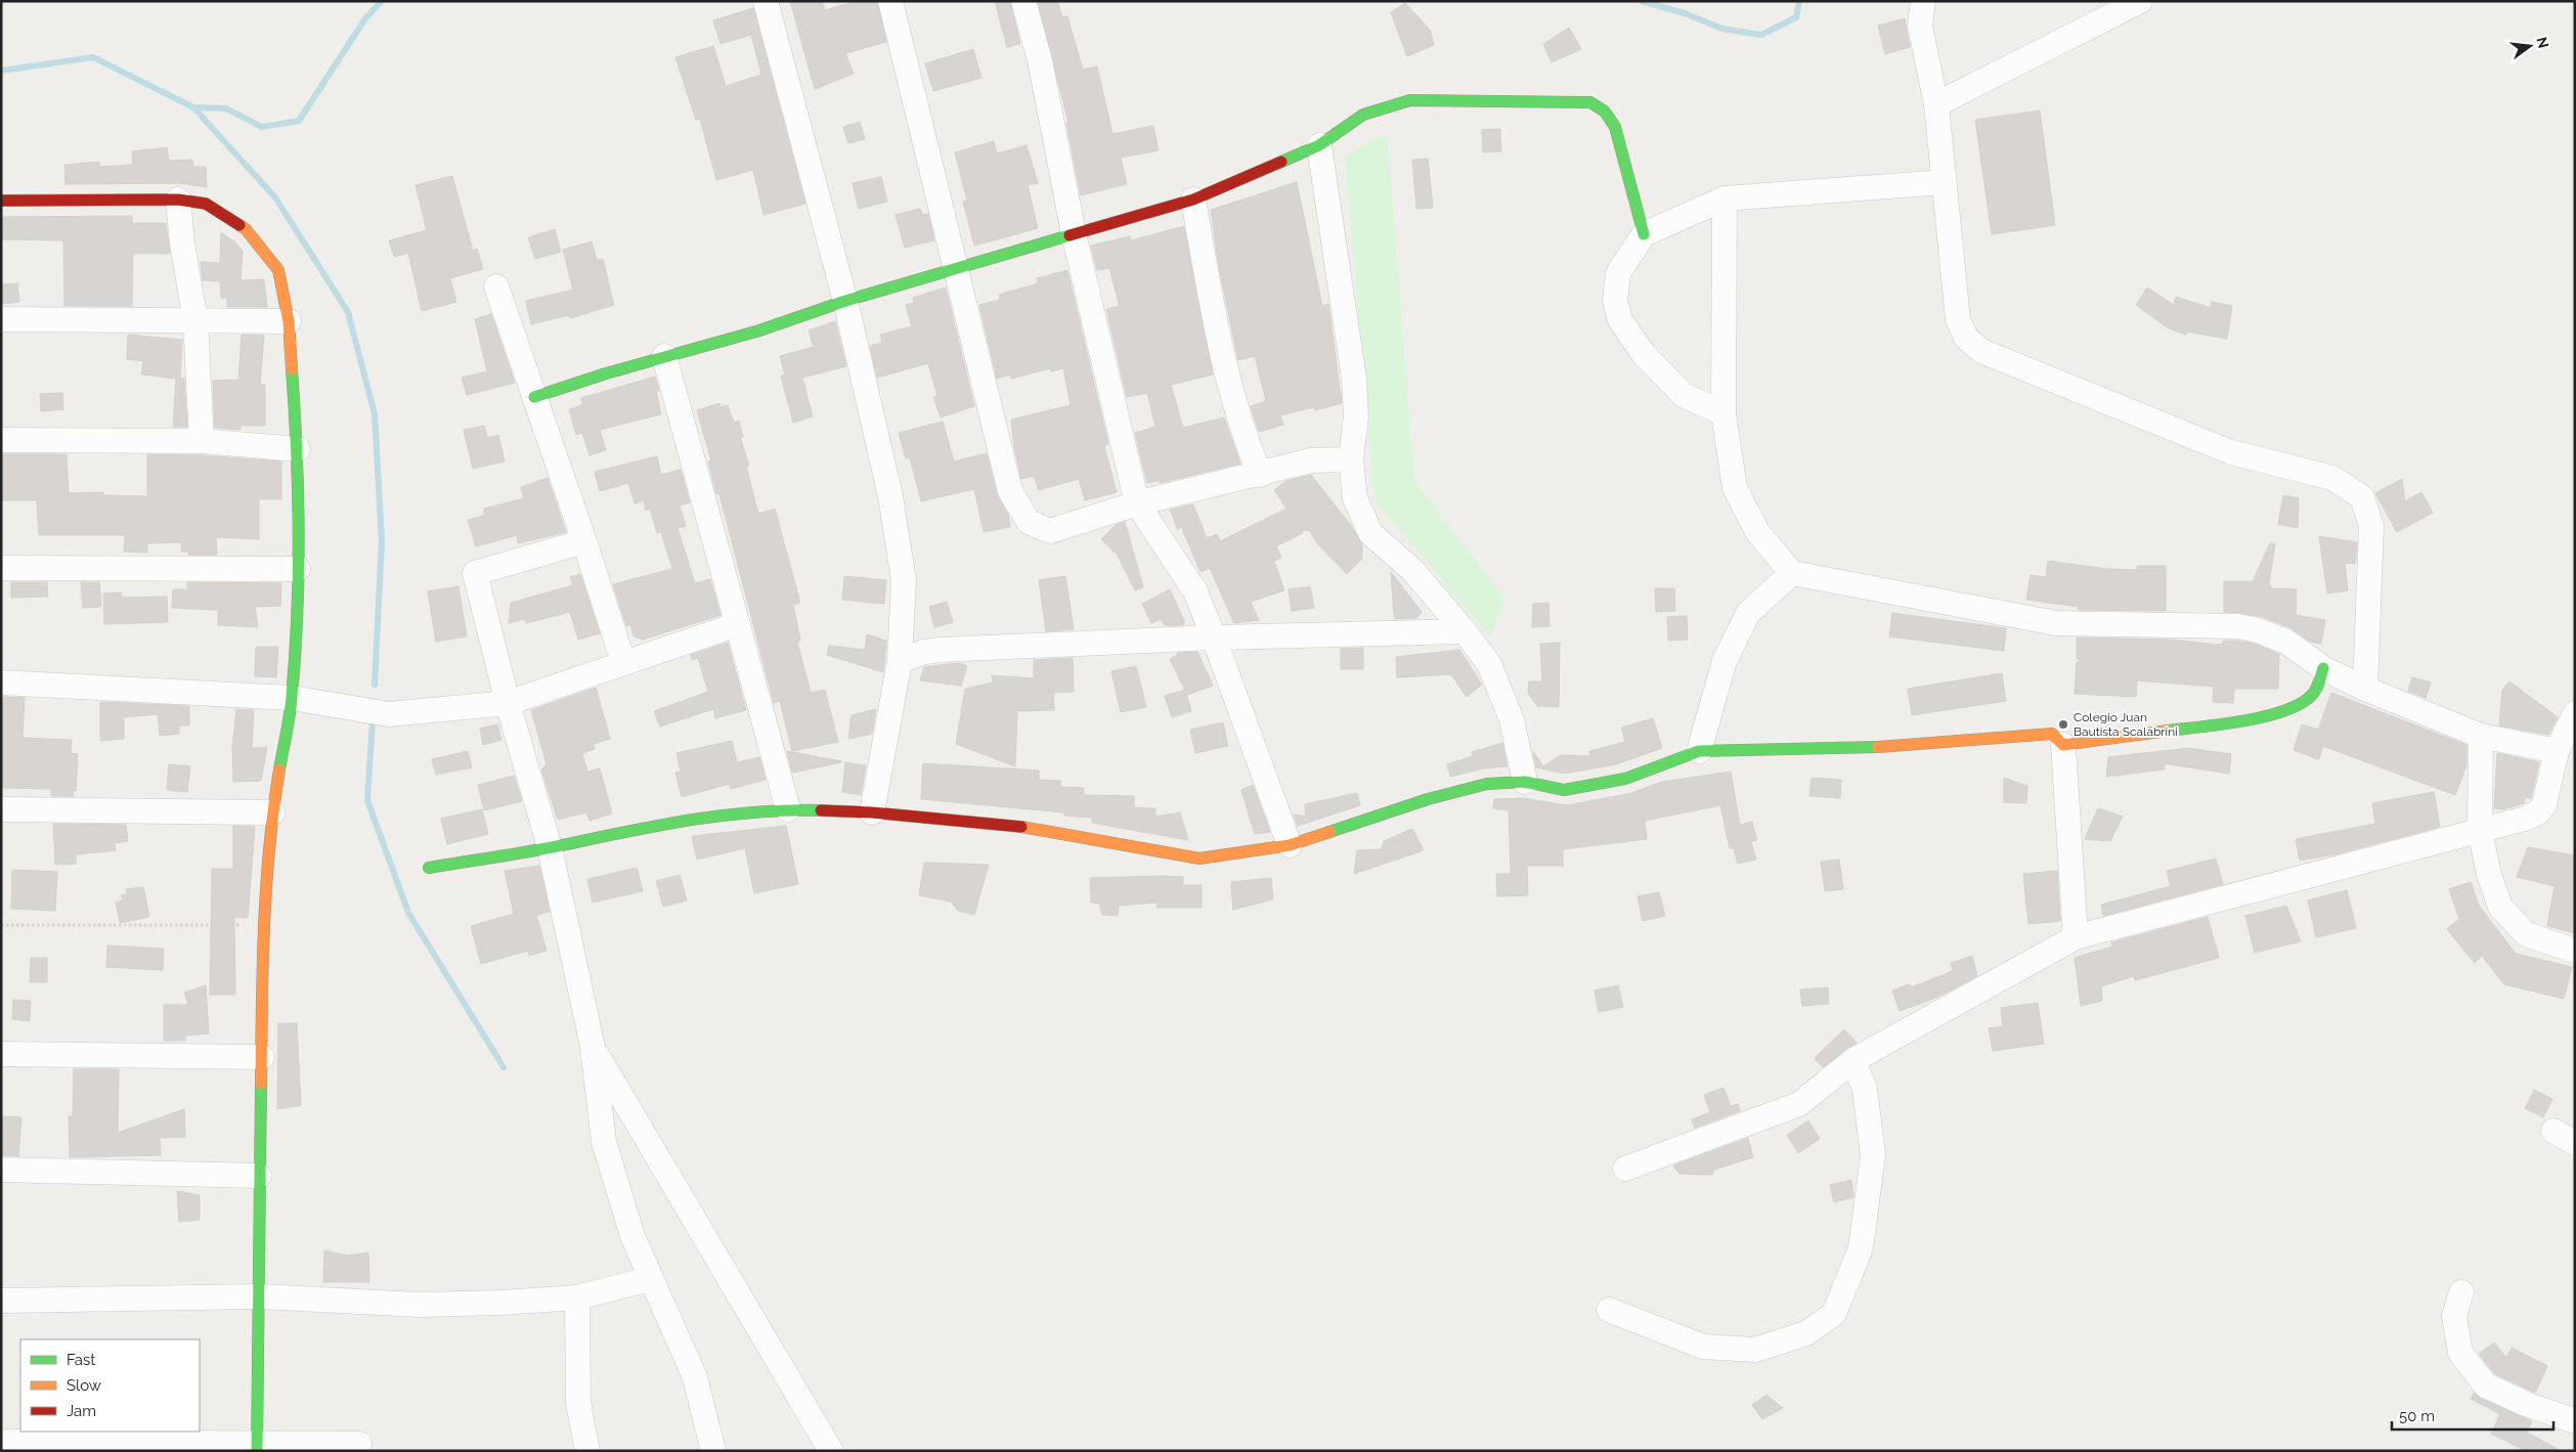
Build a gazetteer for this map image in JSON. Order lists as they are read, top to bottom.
{
  "places": ["Colegio Juan Bautista Scalabrini"],
  "legend": ["Fast", "Slow", "Jam"],
  "scale_bar": "50 m",
  "north": "right"
}
